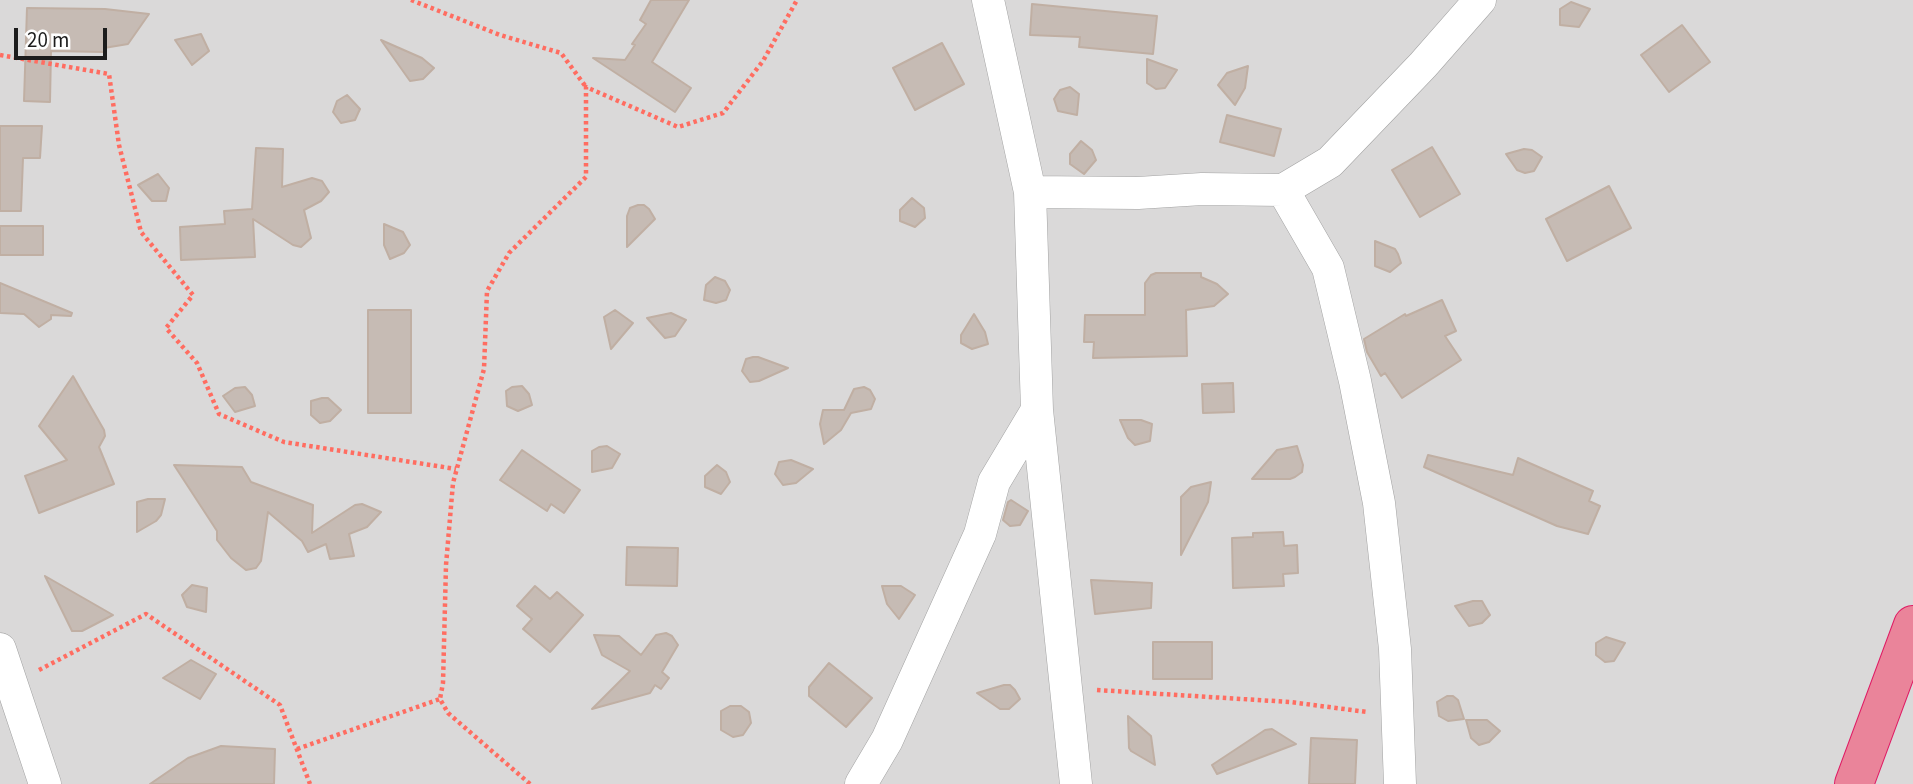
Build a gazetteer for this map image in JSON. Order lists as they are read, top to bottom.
{
  "scale_bar": "20 m"
}
